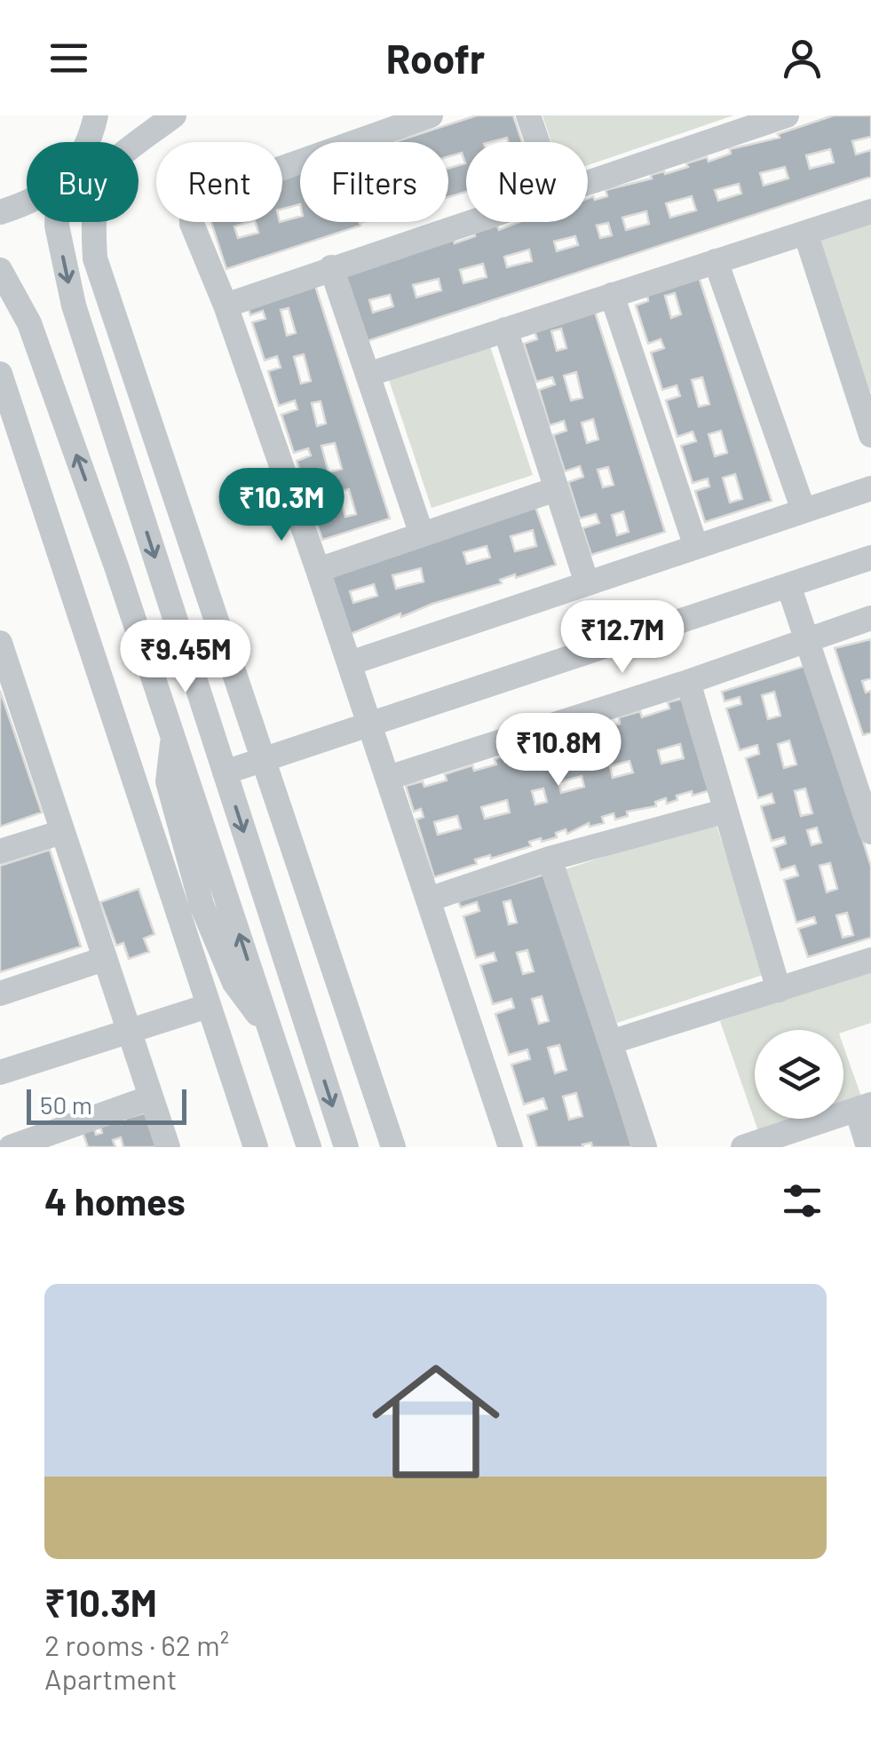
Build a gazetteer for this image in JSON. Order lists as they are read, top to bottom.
{
  "scale_bar": "50 m",
  "page": {
    "header": "Roofr",
    "chip": [
      "Buy",
      "Rent",
      "Filters",
      "New"
    ],
    "price": [
      "₹10.3M",
      "₹12.7M",
      "₹9.45M",
      "₹10.8M"
    ],
    "scale": "50 m",
    "heading": "4 homes",
    "list": [
      {
        "name": "₹10.3M",
        "note": "2 rooms · 62 m² · Apartment"
      }
    ]
  }
}
